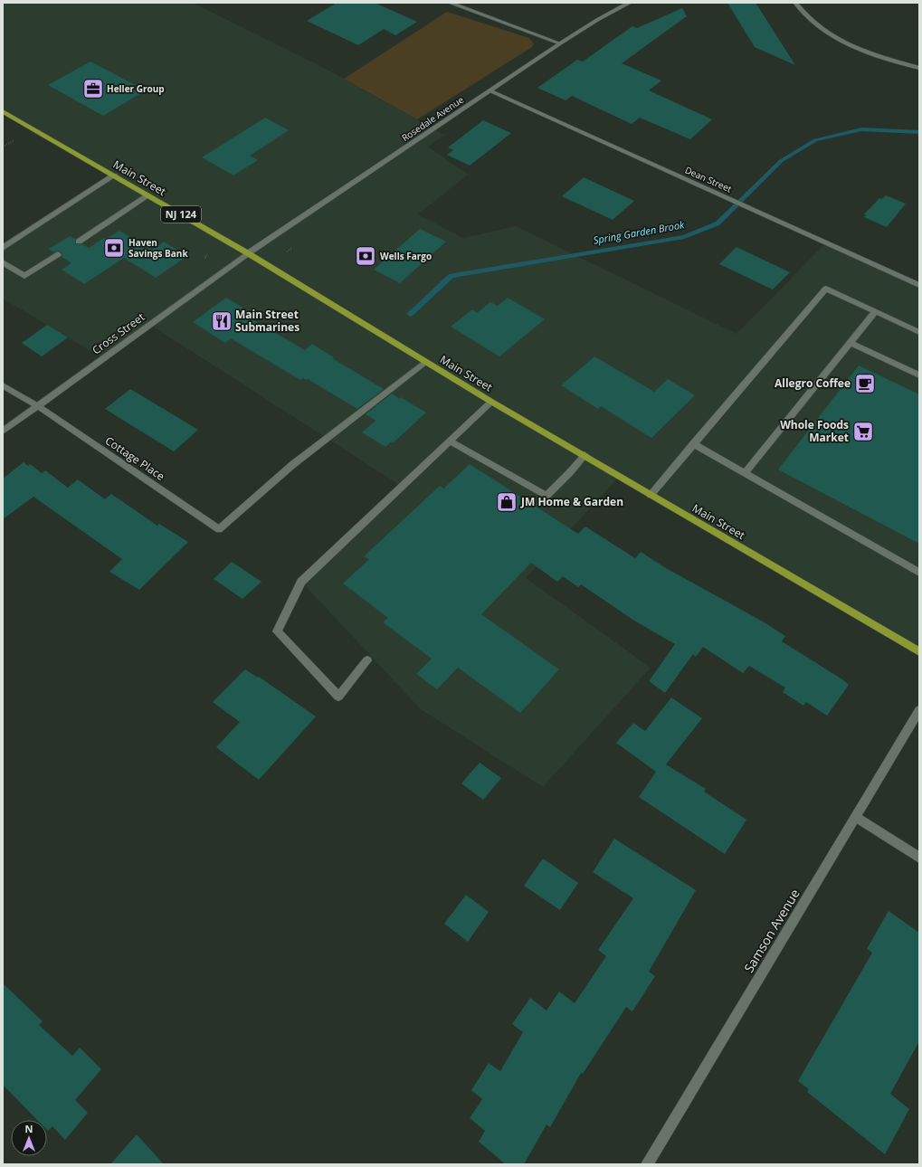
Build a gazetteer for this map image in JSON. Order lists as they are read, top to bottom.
{
  "streets": {
    "main road": ["Main Street", "NJ 124"],
    "street": [
      "Rosedale Avenue",
      "Dean Street",
      "Cross Street",
      "Cottage Place",
      "Samson Avenue"
    ]
  },
  "crossings": [
    ["Rosedale Avenue", "Main Street"],
    ["Rosedale Avenue", "Dean Street"],
    ["Rosedale Avenue", "Cross Street"],
    ["Main Street", "Cross Street"],
    ["Main Street", "Cottage Place"],
    ["Cross Street", "Cottage Place"]
  ],
  "water": ["Spring Garden Brook"],
  "places": {
    "office": ["Heller Group"],
    "bank": ["Haven Savings Bank", "Wells Fargo"],
    "restaurant": ["Main Street Submarines"],
    "cafe": ["Allegro Coffee"],
    "supermarket": ["Whole Foods Market"],
    "shop": ["JM Home & Garden"]
  },
  "north": "top"
}
